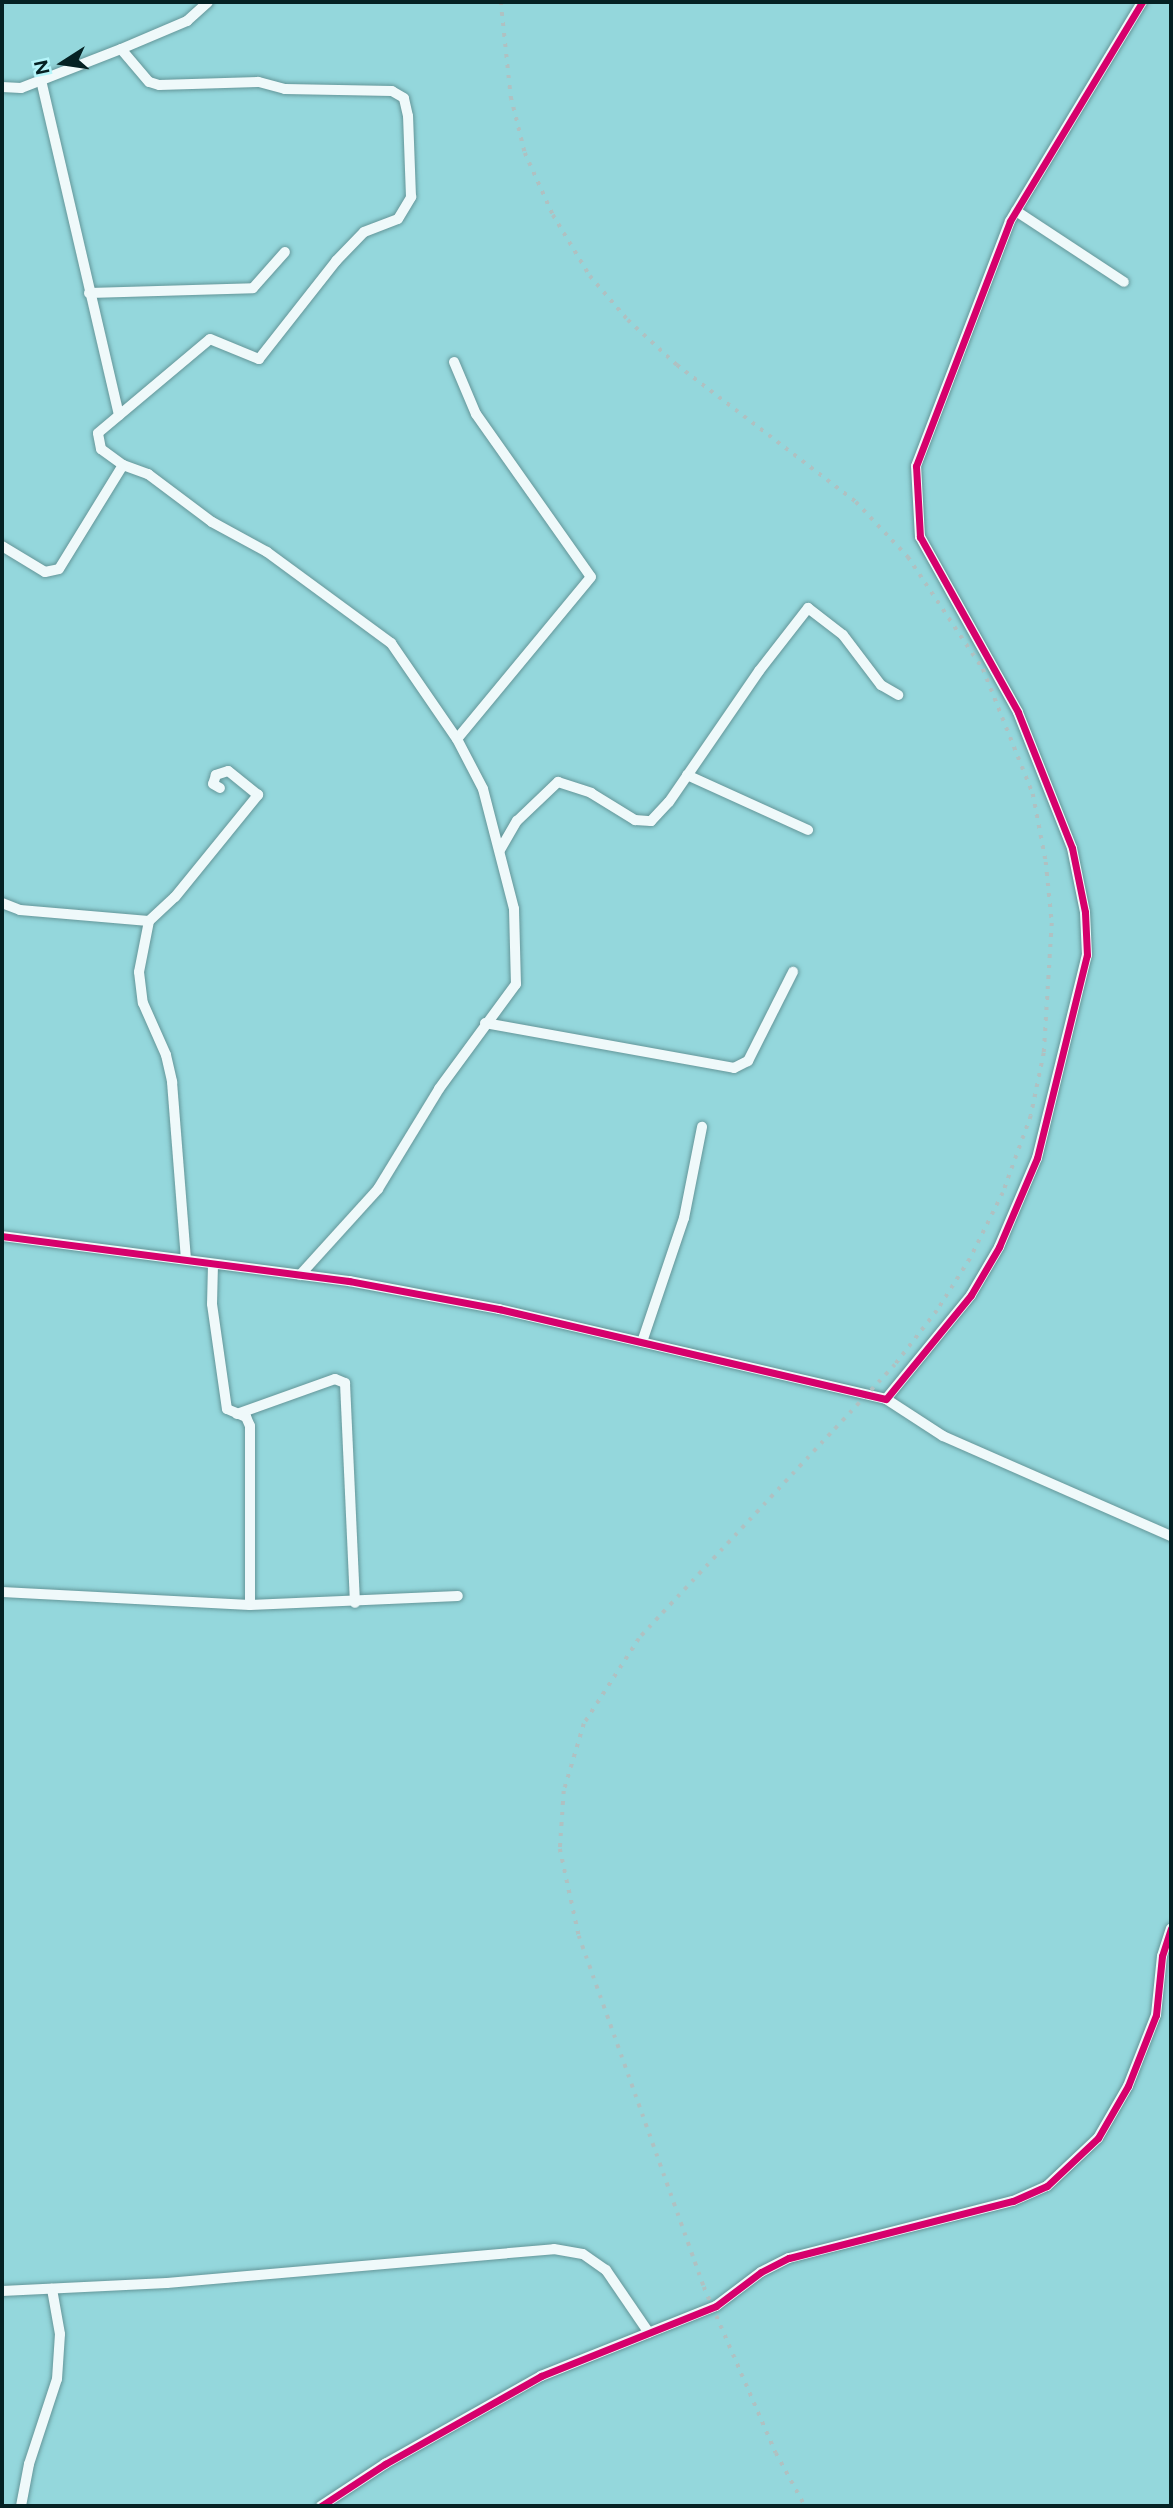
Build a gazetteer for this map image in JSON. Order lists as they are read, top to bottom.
{
  "north": "left"
}
